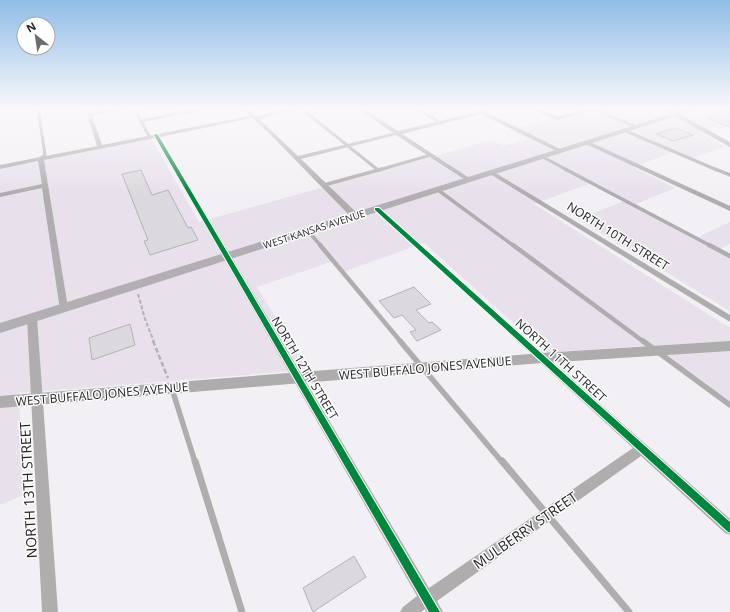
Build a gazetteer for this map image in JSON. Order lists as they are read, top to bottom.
{
  "streets": {
    "main road": ["WEST KANSAS AVENUE", "WEST BUFFALO JONES AVENUE"],
    "street": [
      "NORTH 10TH STREET",
      "NORTH 11TH STREET",
      "NORTH 12TH STREET",
      "NORTH 13TH STREET",
      "MULBERRY STREET"
    ]
  },
  "crossings": [
    ["WEST KANSAS AVENUE", "NORTH 10TH STREET"],
    ["WEST KANSAS AVENUE", "NORTH 11TH STREET"],
    ["WEST KANSAS AVENUE", "NORTH 12TH STREET"],
    ["WEST KANSAS AVENUE", "NORTH 13TH STREET"],
    ["NORTH 11TH STREET", "WEST BUFFALO JONES AVENUE"],
    ["NORTH 11TH STREET", "MULBERRY STREET"],
    ["NORTH 12TH STREET", "WEST BUFFALO JONES AVENUE"],
    ["NORTH 12TH STREET", "MULBERRY STREET"],
    ["WEST BUFFALO JONES AVENUE", "NORTH 13TH STREET"]
  ],
  "north": "top left"
}
